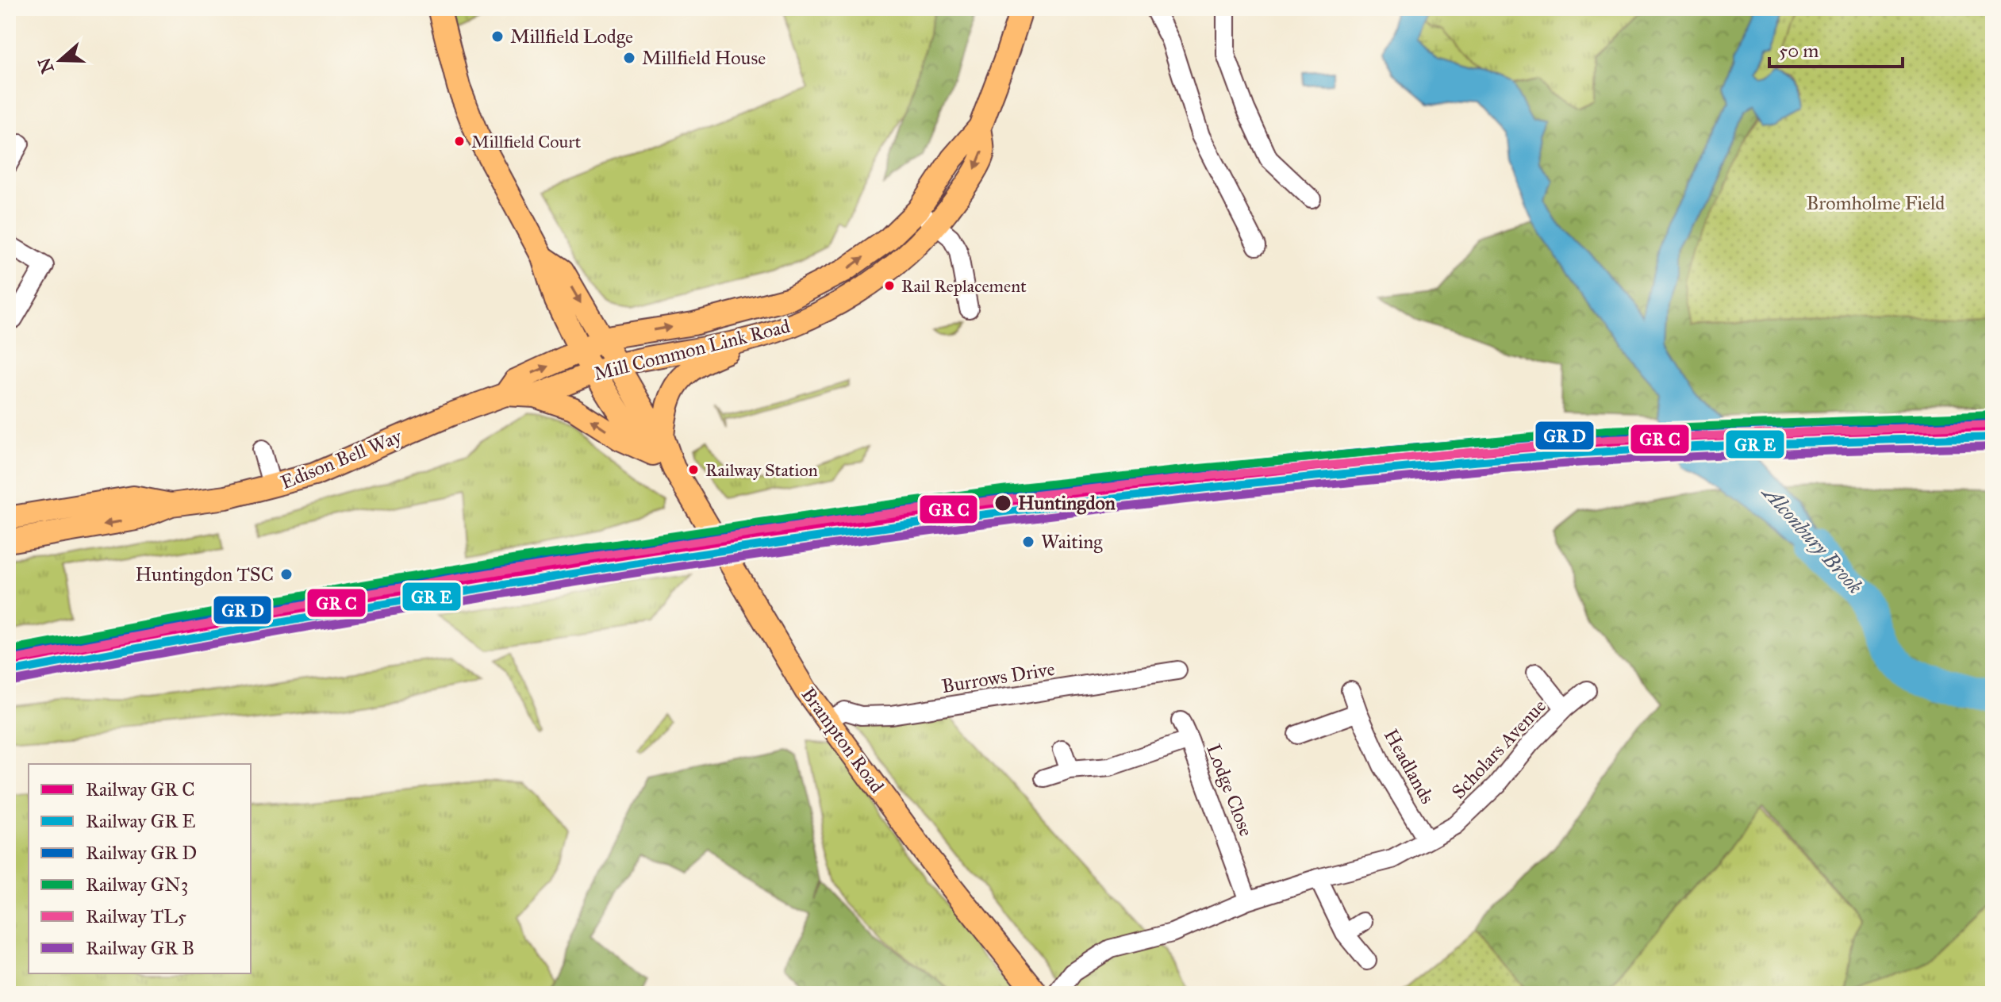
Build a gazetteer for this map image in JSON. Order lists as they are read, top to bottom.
{
  "streets": {
    "main road": ["Mill Common Link Road", "Edison Bell Way", "Brampton Road"],
    "street": [
      "Burrows Drive",
      "Scholars Avenue",
      "Headlands",
      "Lodge Close"
    ]
  },
  "crossings": [
    ["Mill Common Link Road", "Edison Bell Way"],
    ["Mill Common Link Road", "Brampton Road"],
    ["Edison Bell Way", "Brampton Road"],
    ["Burrows Drive", "Brampton Road"],
    ["Scholars Avenue", "Headlands"],
    ["Scholars Avenue", "Lodge Close"]
  ],
  "water": ["Alconbury Brook"],
  "parks": ["Bromholme Field"],
  "places": [
    "Millfield Lodge",
    "Millfield House",
    "Millfield Court",
    "Rail Replacement",
    "Railway Station",
    "Huntingdon",
    "Waiting",
    "Huntingdon TSC"
  ],
  "lines": ["rail line GN3", "rail line TL5"],
  "legend": [
    "Railway GR C",
    "Railway GR E",
    "Railway GR D",
    "Railway GN3",
    "Railway TL5",
    "Railway GR B"
  ],
  "scale_bar": "50 m",
  "north": "left"
}
